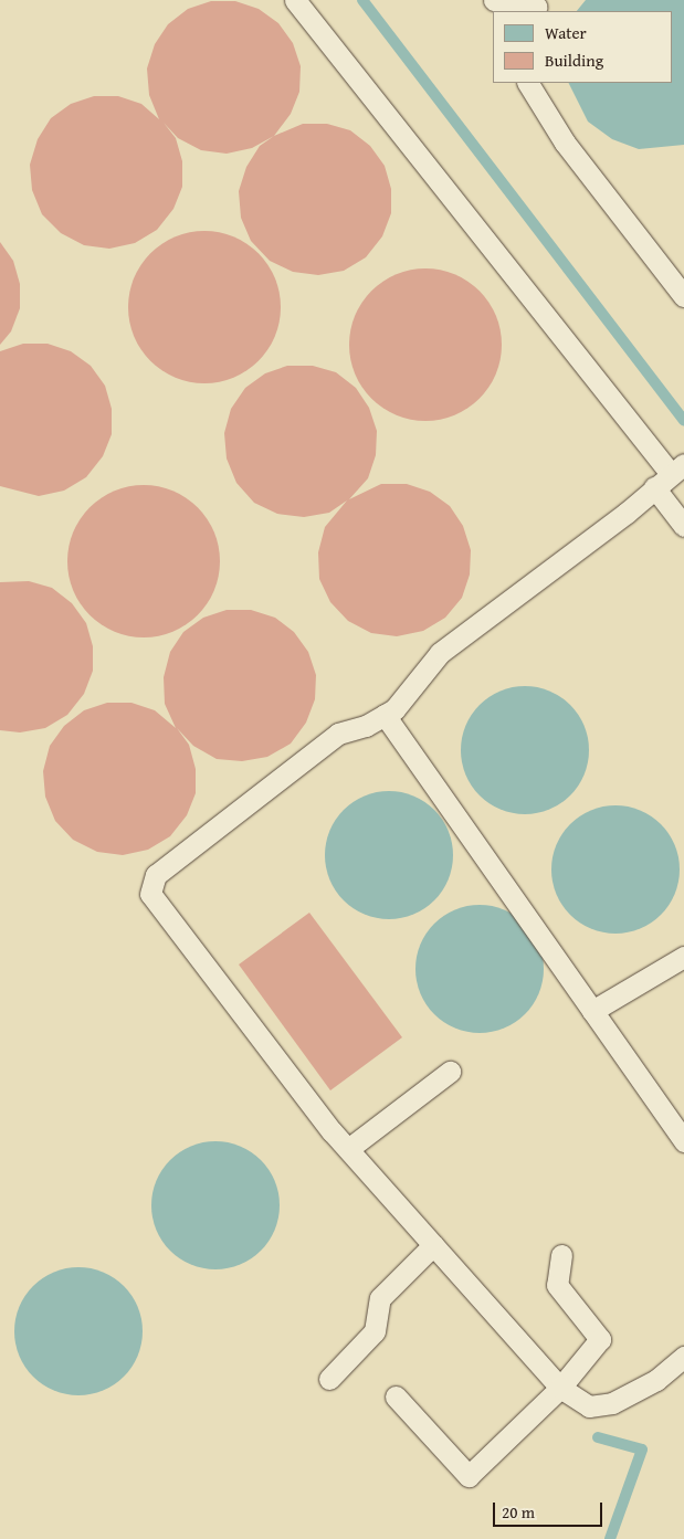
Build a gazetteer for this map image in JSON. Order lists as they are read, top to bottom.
{
  "legend": ["Water", "Building"],
  "scale_bar": "20 m"
}
